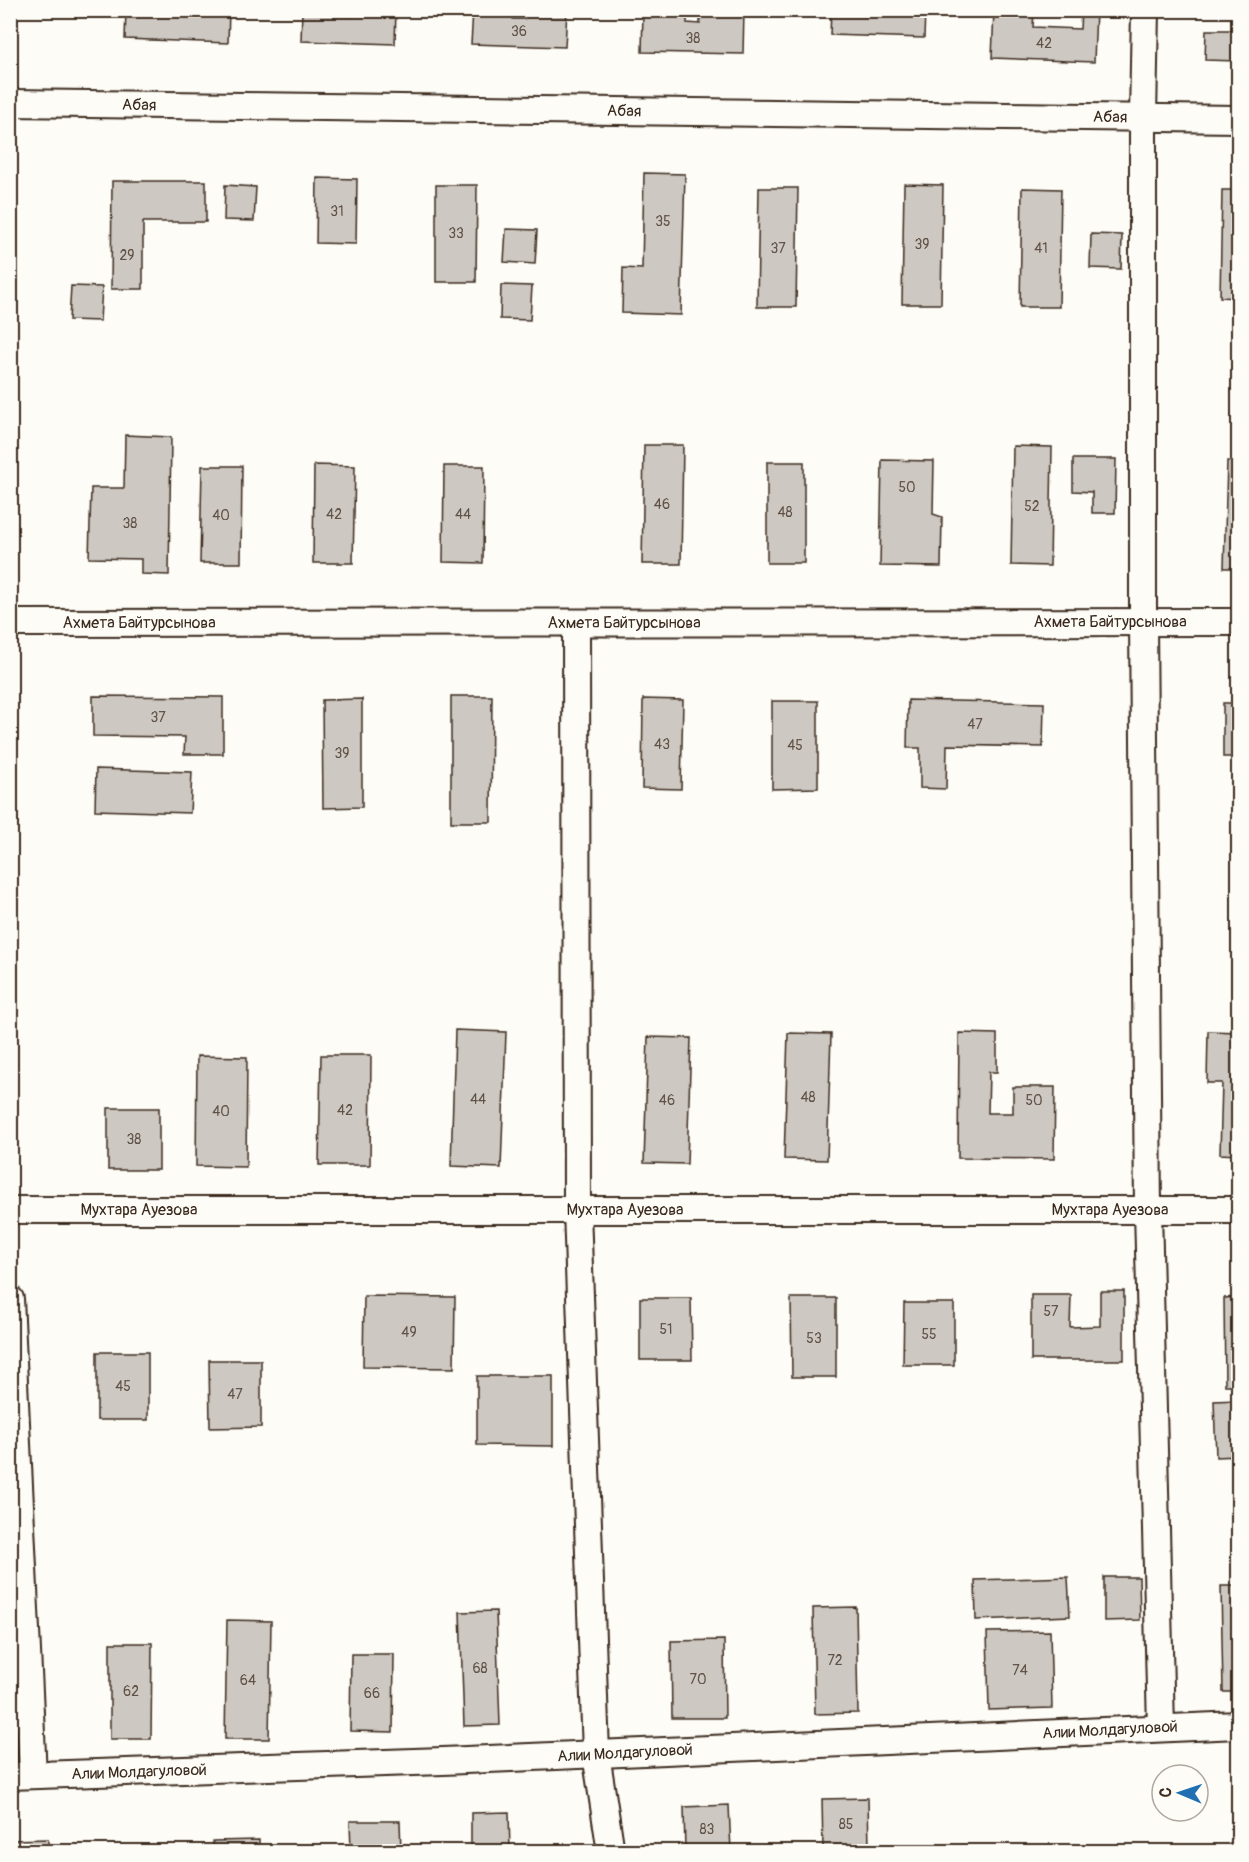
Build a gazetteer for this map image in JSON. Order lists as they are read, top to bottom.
{
  "streets": {
    "street": [
      "Абая",
      "Ахмета Байтурсынова",
      "Мухтара Ауезова",
      "Алии Молдагуловой"
    ]
  },
  "house_numbers": [
    "36",
    "38",
    "42",
    "31",
    "35",
    "33",
    "39",
    "37",
    "41",
    "29",
    "50",
    "46",
    "52",
    "48",
    "42",
    "44",
    "40",
    "38",
    "37",
    "47",
    "43",
    "45",
    "39",
    "48",
    "44",
    "46",
    "50",
    "42",
    "40",
    "38",
    "57",
    "51",
    "49",
    "55",
    "53",
    "45",
    "47",
    "72",
    "68",
    "74",
    "70",
    "64",
    "62",
    "66",
    "85",
    "83"
  ],
  "north": "left"
}
